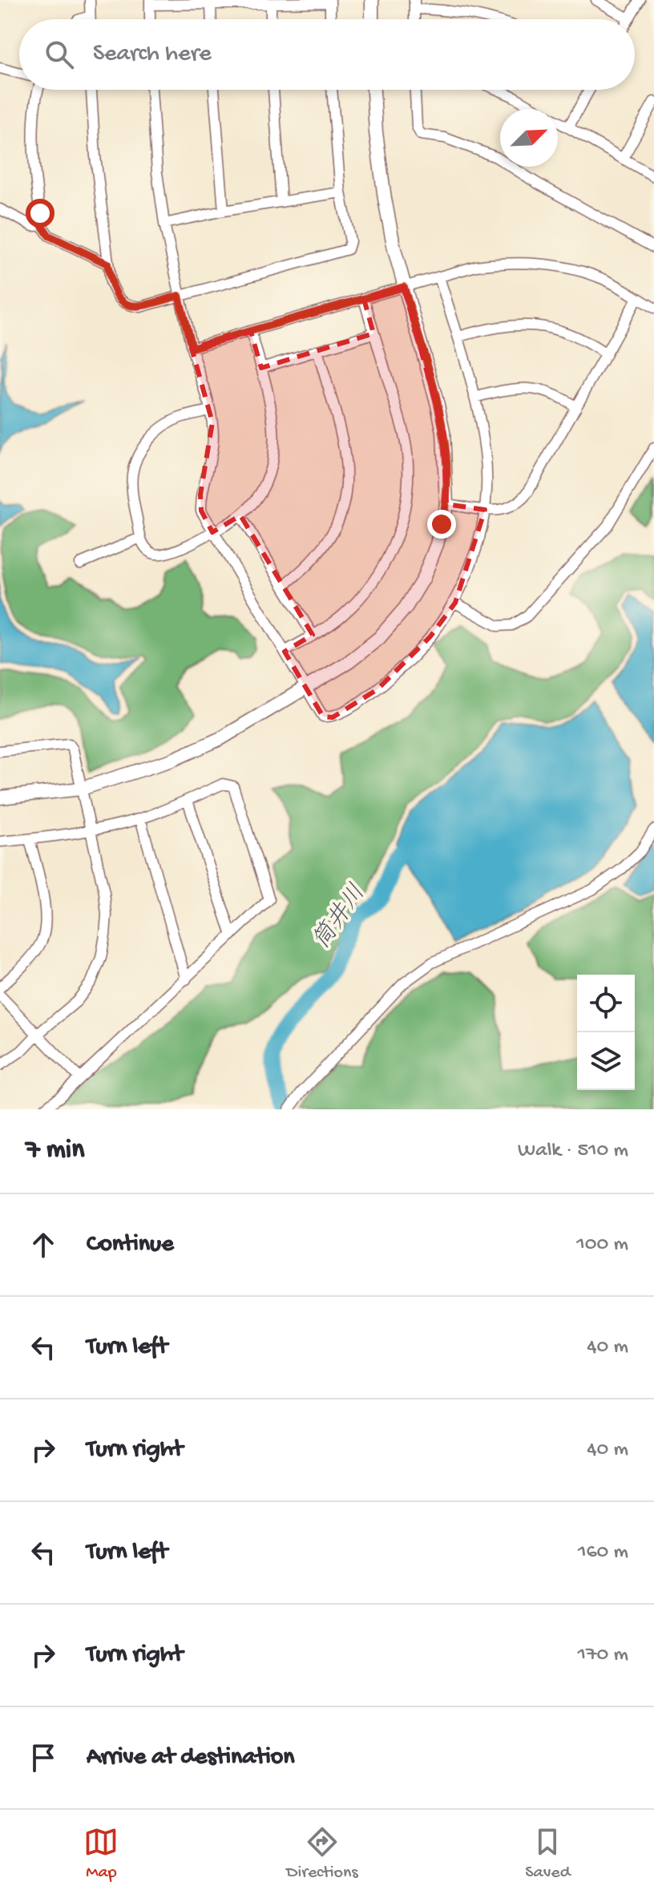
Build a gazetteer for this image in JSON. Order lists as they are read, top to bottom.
{
  "water": ["筒井川"],
  "north": "top right",
  "page": {
    "search": "Search here",
    "heading": ["7 min", "Walk · 510 m"],
    "list": [
      ["Continue", "100 m"],
      ["Turn left", "40 m"],
      ["Turn right", "40 m"],
      ["Turn left", "160 m"],
      ["Turn right", "170 m"],
      "Arrive at destination"
    ],
    "nav": ["Map", "Directions", "Saved"]
  }
}
